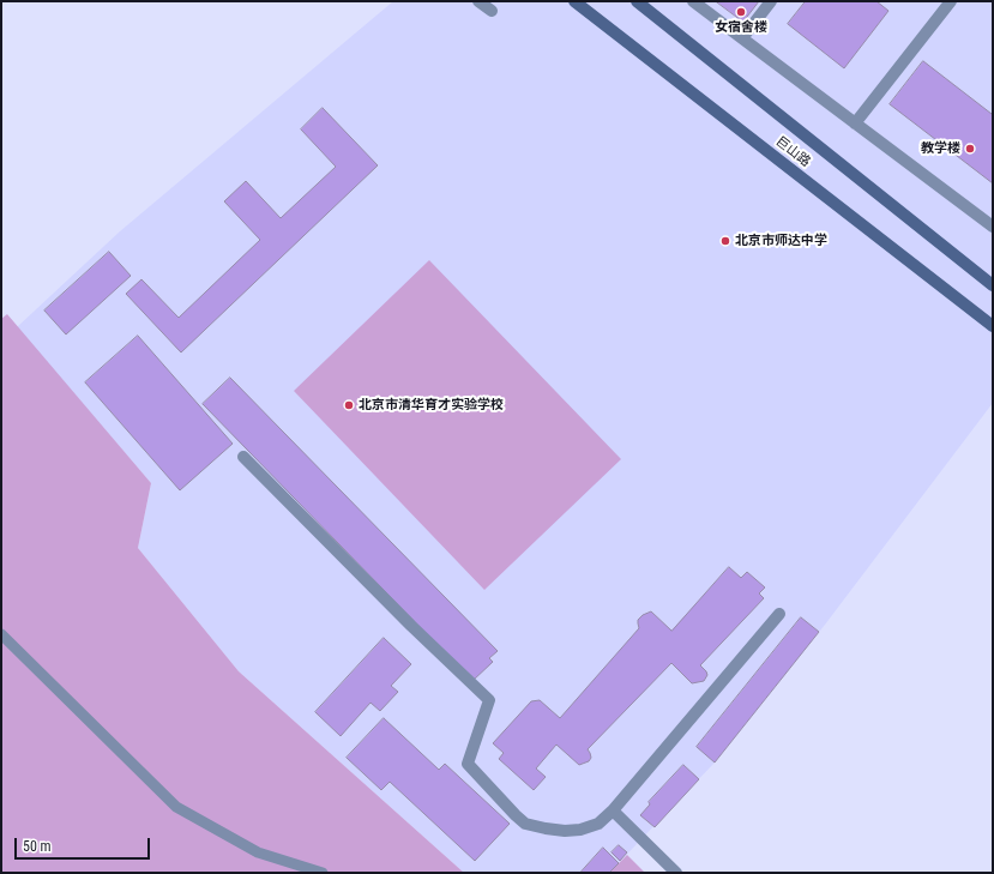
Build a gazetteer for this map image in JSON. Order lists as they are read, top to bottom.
{
  "streets": {
    "main road": ["巨山路"]
  },
  "places": [
    "女宿舍楼",
    "教学楼",
    "北京市师达中学",
    "北京市清华育才实验学校"
  ],
  "scale_bar": "50 m"
}
